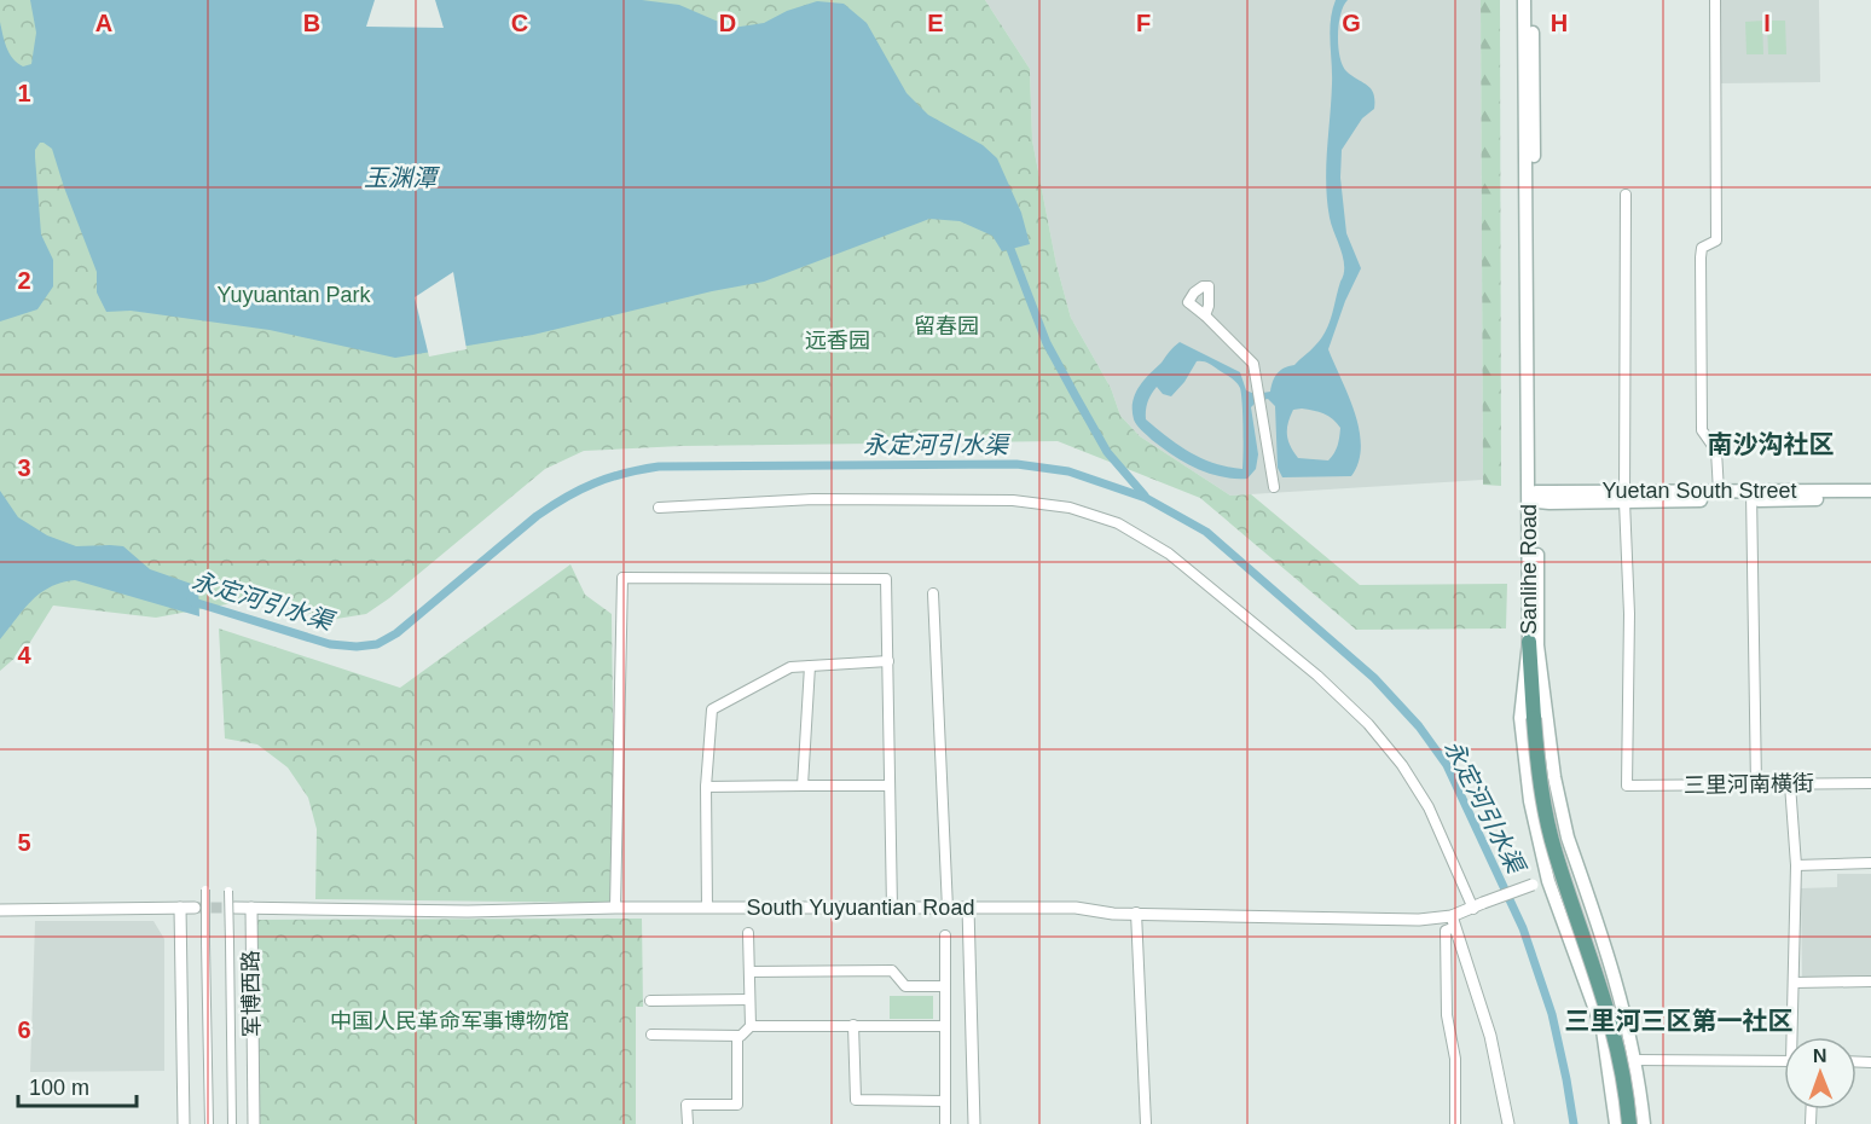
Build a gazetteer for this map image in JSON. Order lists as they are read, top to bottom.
{
  "streets": {
    "main road": ["Yuetan South Street", "Sanlihe Road"],
    "street": ["三里河南横街", "South Yuyuantian Road", "军博西路"]
  },
  "crossings": [
    ["Yuetan South Street", "三里河南横街"],
    ["Sanlihe Road", "South Yuyuantian Road"],
    ["South Yuyuantian Road", "军博西路"]
  ],
  "districts": ["南沙沟社区", "三里河三区第一社区"],
  "water": ["玉渊潭", "永定河引水渠"],
  "parks": [
    "Yuyuantan Park",
    "留春园",
    "远香园",
    "中国人民革命军事博物馆"
  ],
  "scale_bar": "100 m",
  "north": "top",
  "grid": {
    "columns": [
      "A",
      "B",
      "C",
      "D",
      "E",
      "F",
      "G",
      "H",
      "I"
    ],
    "rows": [
      "1",
      "2",
      "3",
      "4",
      "5",
      "6"
    ]
  }
}
